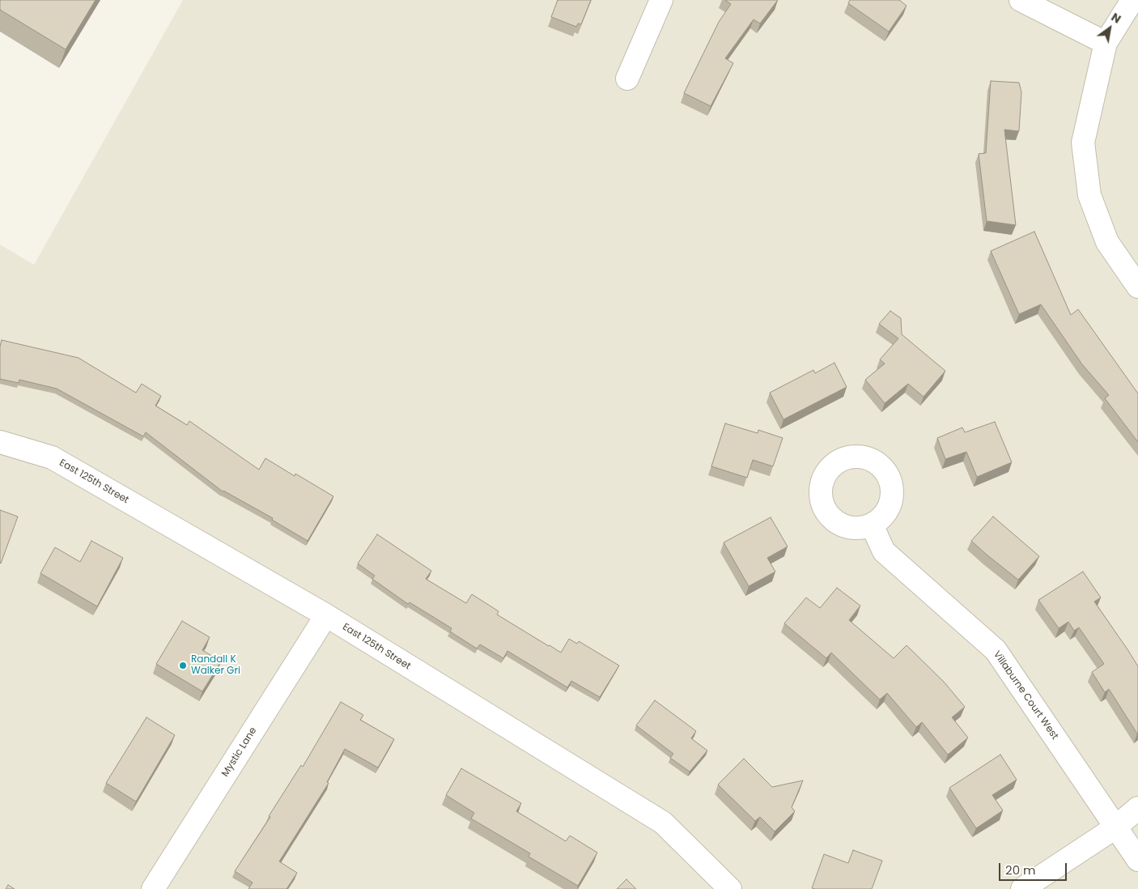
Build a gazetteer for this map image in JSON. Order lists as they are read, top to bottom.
{
  "streets": {
    "street": ["East 125th Street", "Villaburne Court West", "Mystic Lane"]
  },
  "crossings": [
    ["East 125th Street", "Mystic Lane"]
  ],
  "places": ["Randall K Walker Gri"],
  "scale_bar": "20 m",
  "north": "top right"
}
